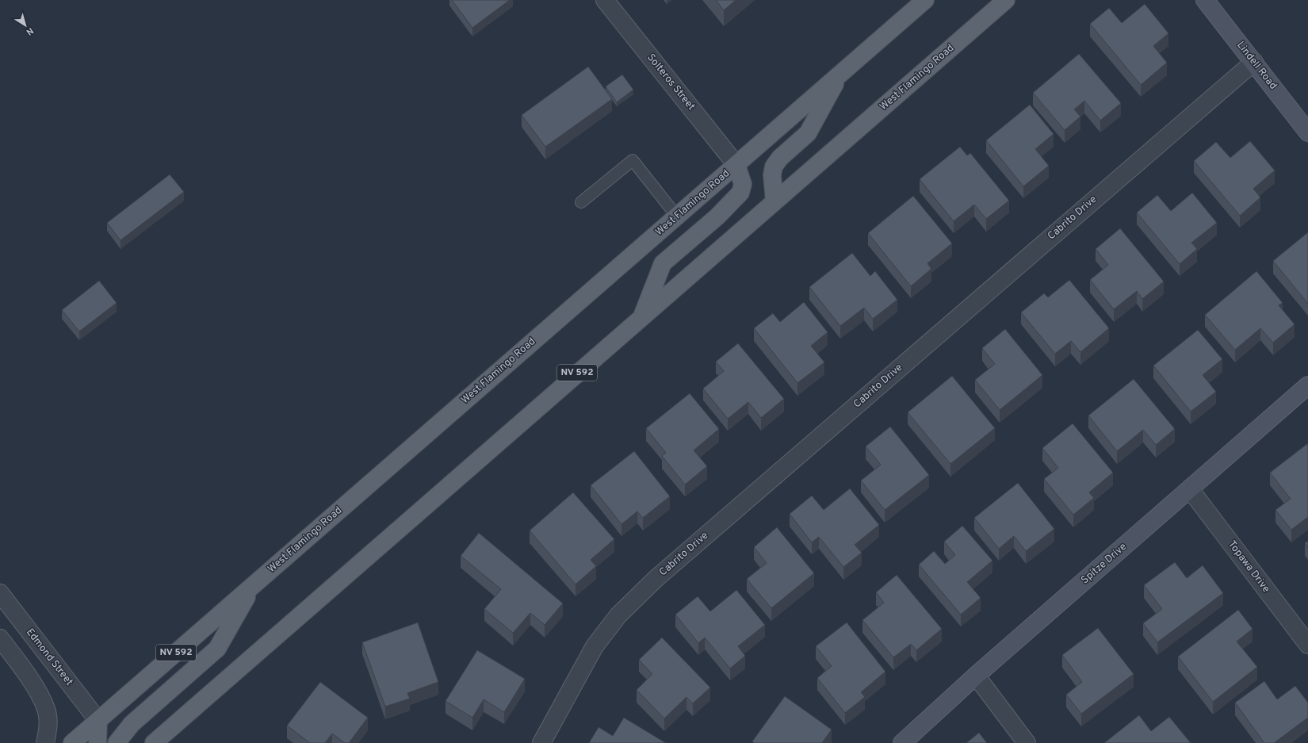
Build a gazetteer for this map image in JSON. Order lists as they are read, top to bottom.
{
  "streets": {
    "main road": ["West Flamingo Road", "NV 592"],
    "street": [
      "Lindell Road",
      "Solteros Street",
      "Cabrito Drive",
      "Spitze Drive",
      "Topawa Drive",
      "Edmond Street"
    ]
  },
  "crossings": [
    ["Lindell Road", "Cabrito Drive"],
    ["West Flamingo Road", "Solteros Street"],
    ["West Flamingo Road", "Edmond Street"],
    ["Spitze Drive", "Topawa Drive"]
  ],
  "north": "bottom right"
}
